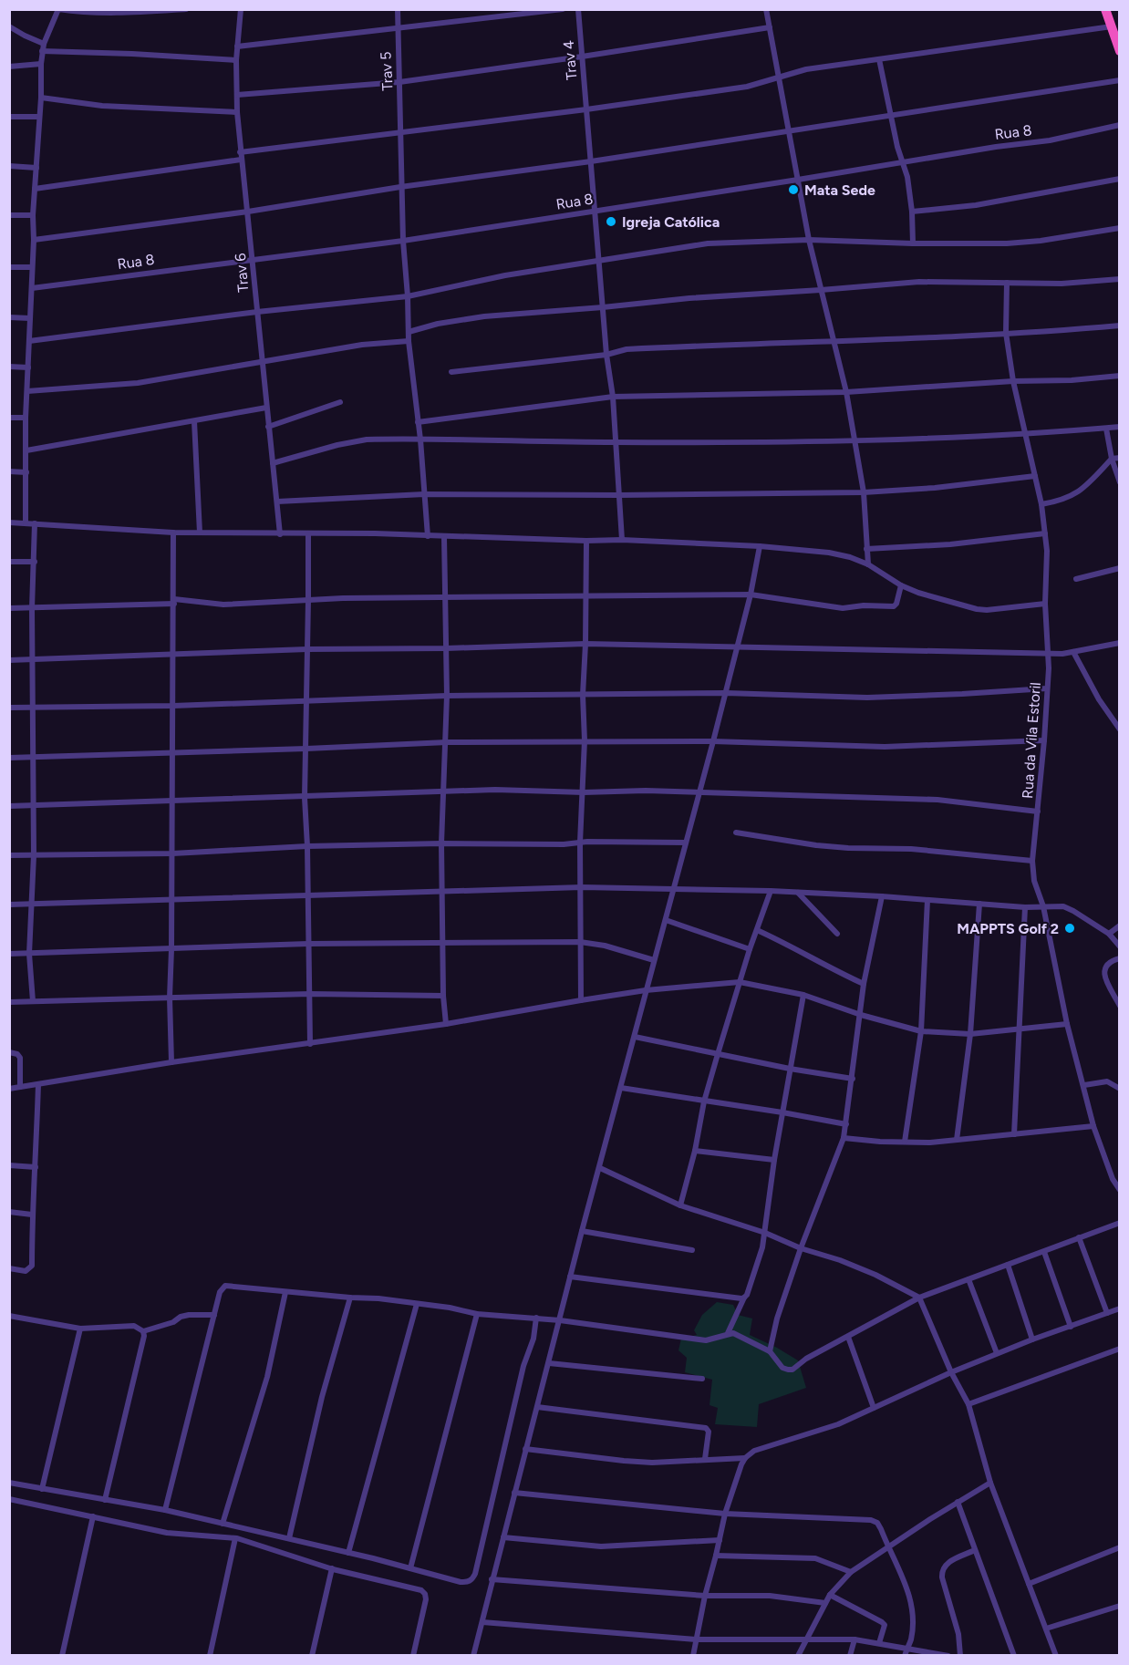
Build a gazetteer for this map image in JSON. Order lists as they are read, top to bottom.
{
  "streets": {
    "street": [
      "Trav 4",
      "Trav 5",
      "Rua 8",
      "Trav 6",
      "Rua da Vila Estoril"
    ]
  },
  "crossings": [
    ["Trav 4", "Rua 8"],
    ["Trav 5", "Rua 8"],
    ["Rua 8", "Trav 6"]
  ],
  "places": ["Mata Sede", "Igreja Católica", "MAPPTS Golf 2"]
}
